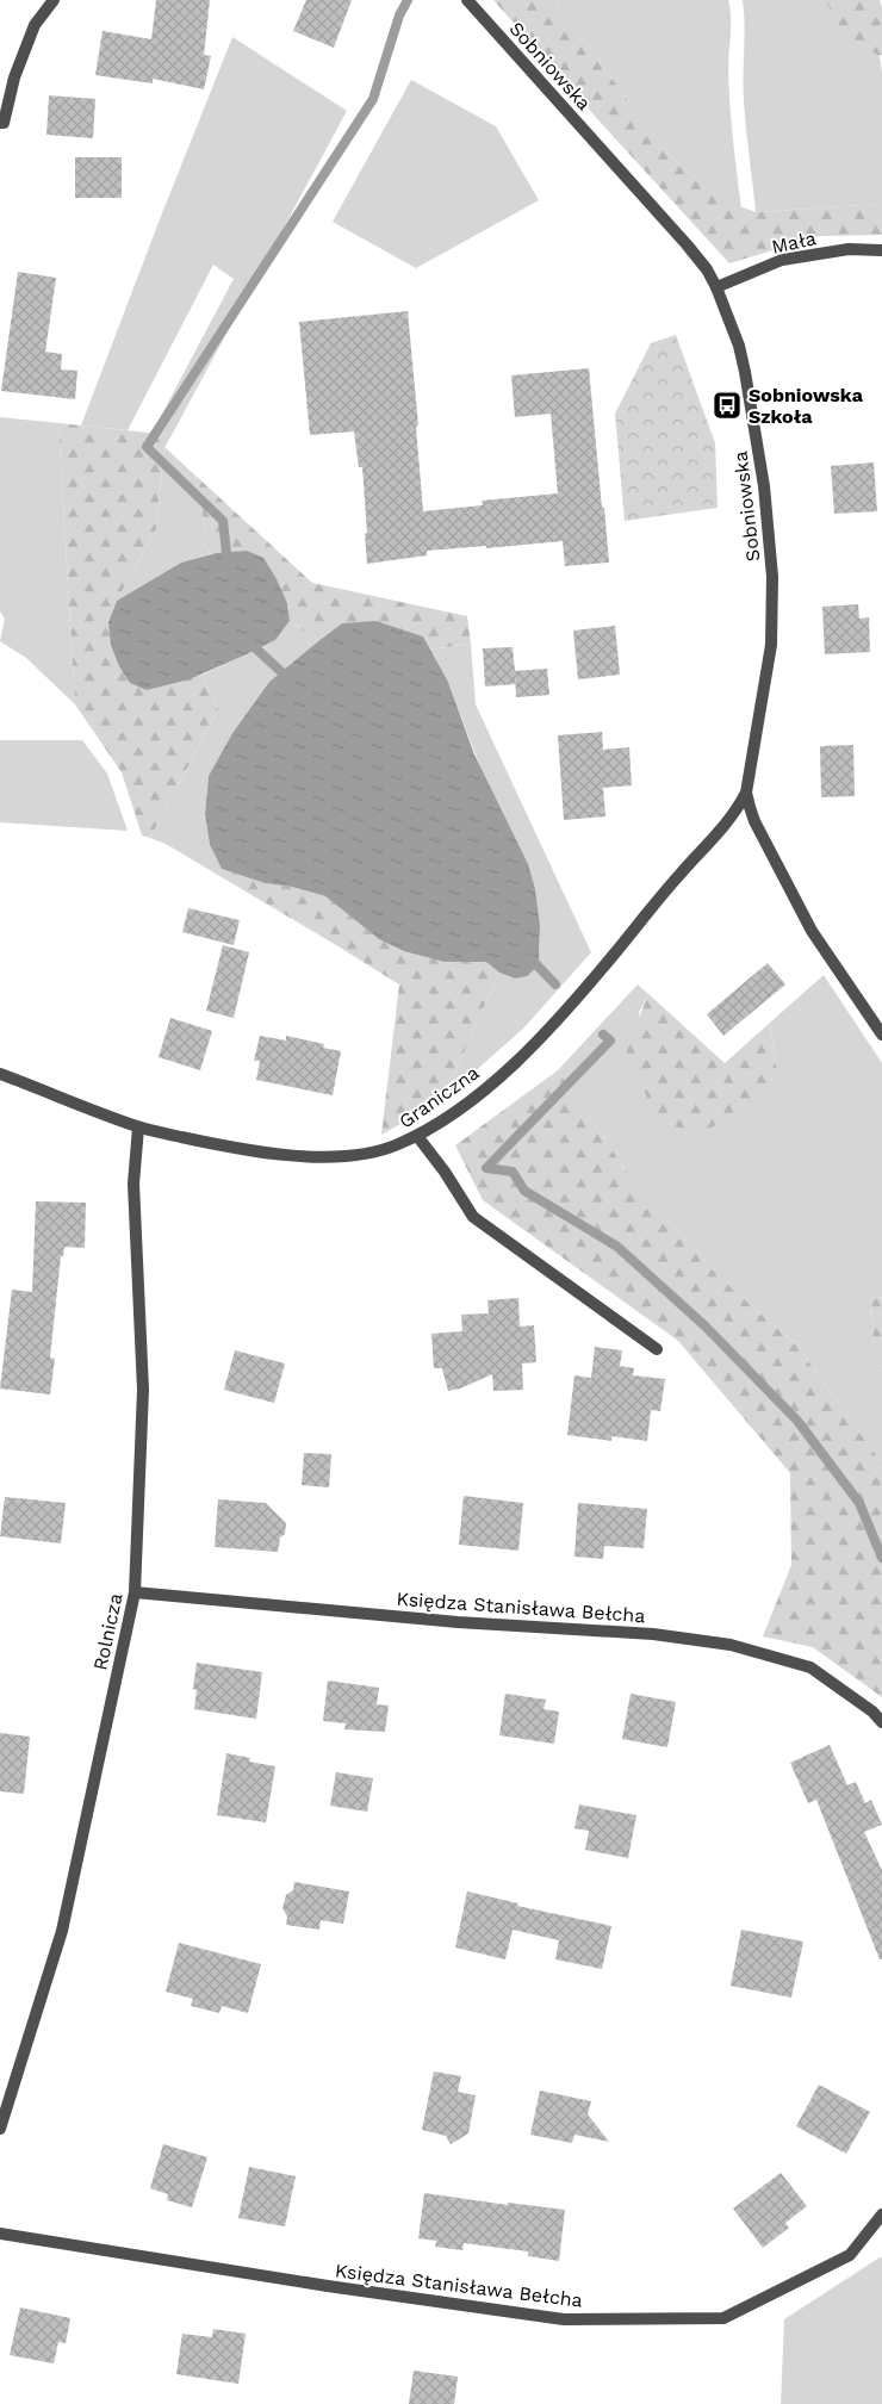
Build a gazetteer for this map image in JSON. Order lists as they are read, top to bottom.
{
  "streets": {
    "street": [
      "Sobniowska",
      "Mała",
      "Graniczna",
      "Księdza Stanisława Bełcha",
      "Rolnicza"
    ]
  },
  "crossings": [
    ["Sobniowska", "Mała"],
    ["Sobniowska", "Graniczna"],
    ["Graniczna", "Rolnicza"],
    ["Księdza Stanisława Bełcha", "Rolnicza"]
  ],
  "places": {
    "bus stop": ["Sobniowska Szkoła"]
  }
}
